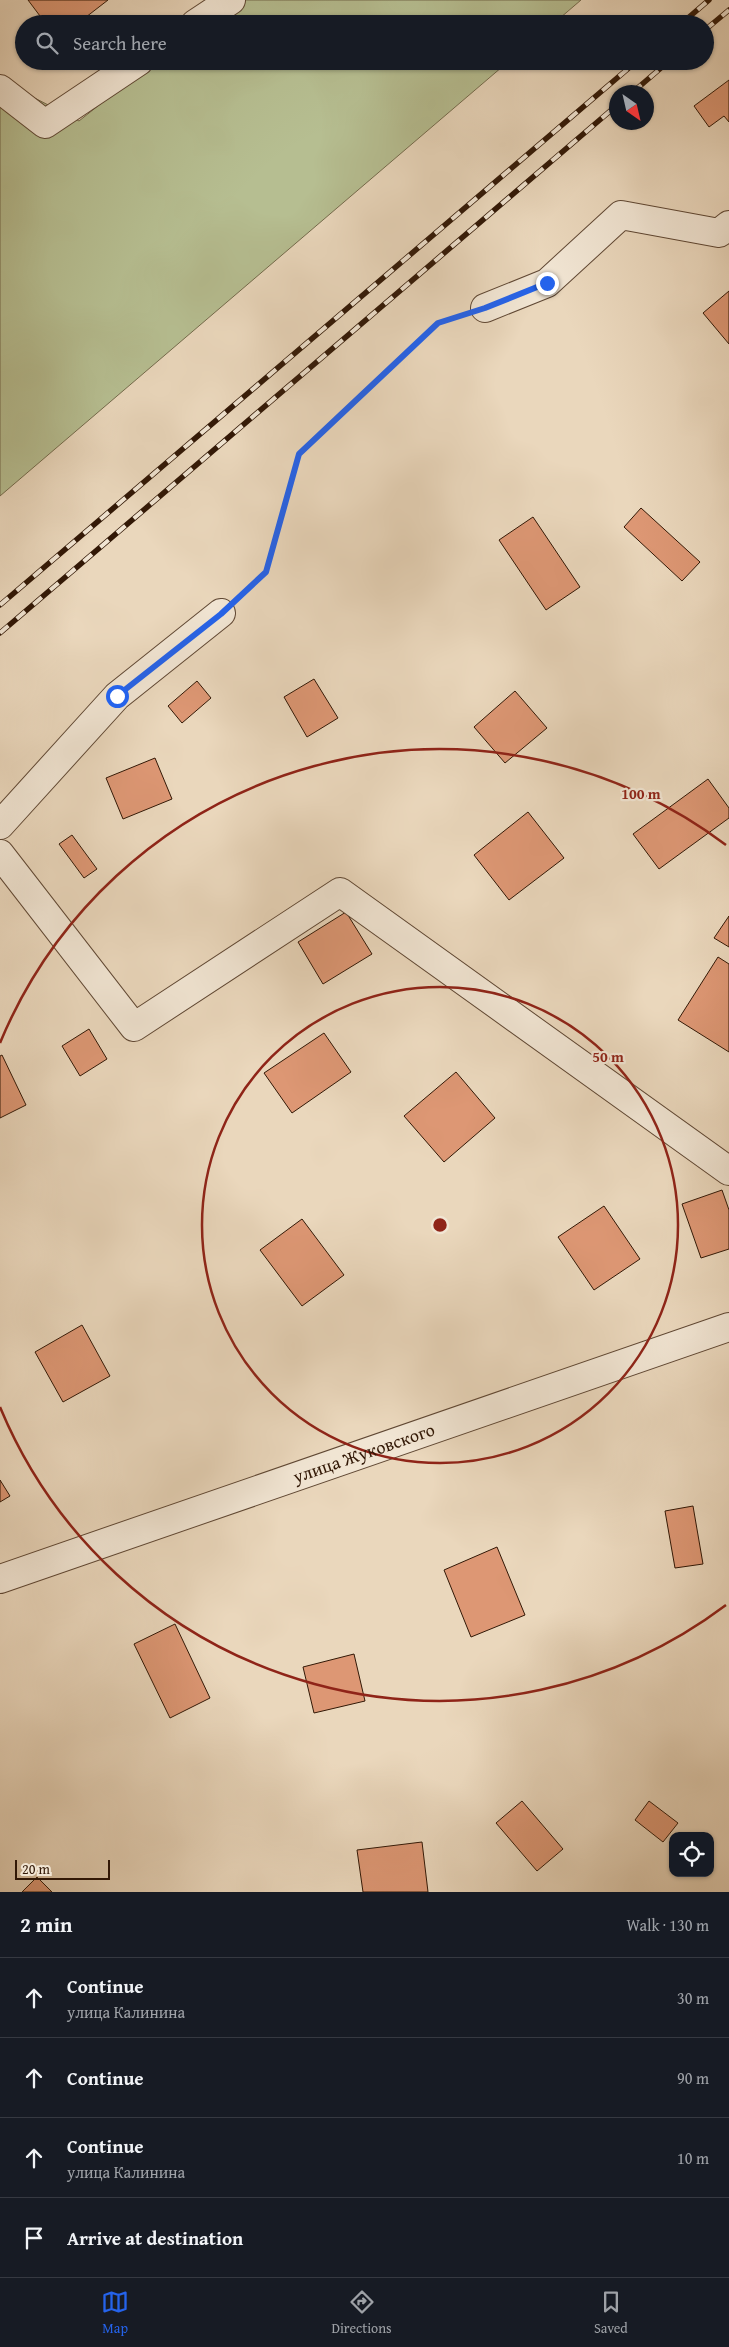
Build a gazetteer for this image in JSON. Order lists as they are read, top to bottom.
{
  "streets": {
    "street": ["улица Жуковского"]
  },
  "scale_bar": "20 m",
  "north": "bottom right",
  "page": {
    "search": "Search here",
    "scale": "20 m",
    "heading": ["2 min", "Walk · 130 m"],
    "list": [
      ["Continue", "улица Калинина", "30 m"],
      ["Continue", "90 m"],
      ["Continue", "улица Калинина", "10 m"],
      "Arrive at destination"
    ],
    "nav": ["Map", "Directions", "Saved"]
  },
  "rings": ["100 m", "50 m"]
}
